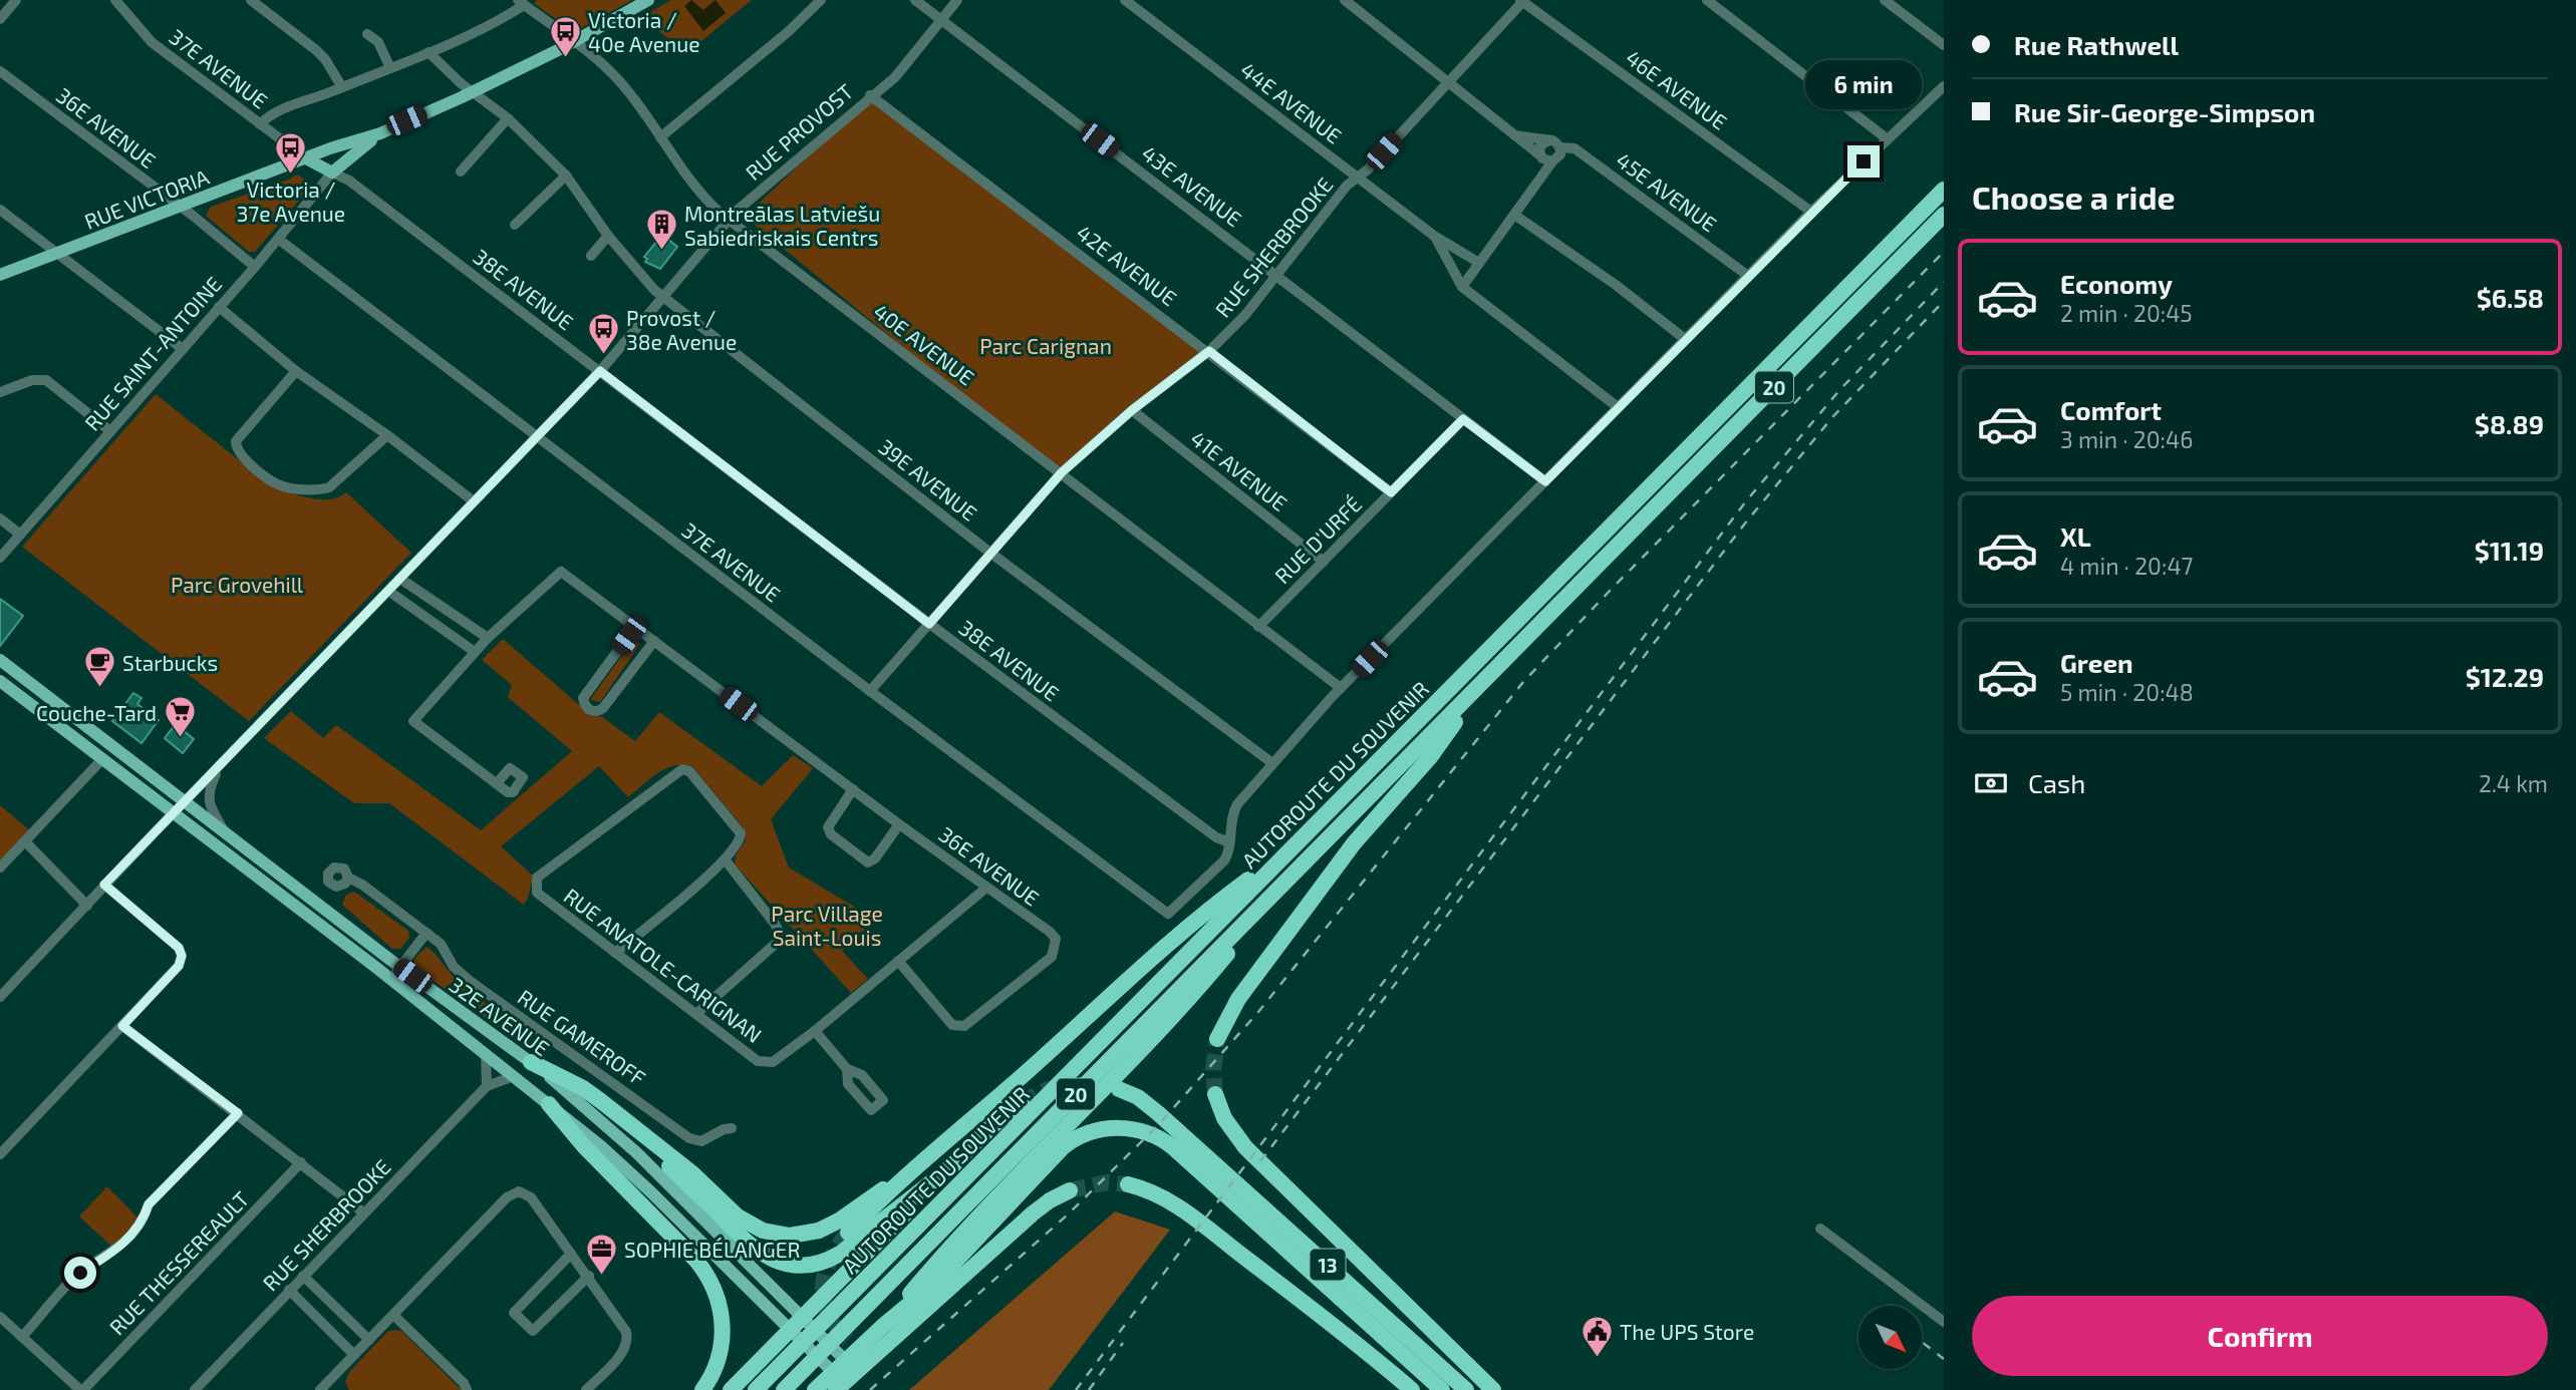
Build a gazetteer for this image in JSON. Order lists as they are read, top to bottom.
{
  "streets": {
    "highway": ["20", "AUTOROUTE DU SOUVENIR", "13"],
    "main road": ["RUE VICTORIA", "32E AVENUE"],
    "street": [
      "37E AVENUE",
      "46E AVENUE",
      "44E AVENUE",
      "36E AVENUE",
      "RUE PROVOST",
      "43E AVENUE",
      "45E AVENUE",
      "RUE SHERBROOKE",
      "42E AVENUE",
      "38E AVENUE",
      "40E AVENUE",
      "RUE SAINT-ANTOINE",
      "41E AVENUE",
      "39E AVENUE",
      "RUE D'URFÉ",
      "RUE ANATOLE-CARIGNAN",
      "RUE GAMEROFF",
      "RUE THESSEREAULT"
    ]
  },
  "crossings": [
    ["37E AVENUE", "RUE PROVOST"],
    ["37E AVENUE", "RUE VICTORIA"],
    ["37E AVENUE", "RUE SHERBROOKE"],
    ["37E AVENUE", "38E AVENUE"],
    ["37E AVENUE", "RUE SAINT-ANTOINE"],
    ["46E AVENUE", "RUE SHERBROOKE"],
    ["44E AVENUE", "RUE SHERBROOKE"],
    ["36E AVENUE", "RUE VICTORIA"],
    ["36E AVENUE", "RUE SAINT-ANTOINE"],
    ["36E AVENUE", "RUE ANATOLE-CARIGNAN"],
    ["RUE PROVOST", "43E AVENUE"],
    ["RUE PROVOST", "42E AVENUE"],
    ["RUE PROVOST", "38E AVENUE"],
    ["RUE PROVOST", "40E AVENUE"],
    ["RUE PROVOST", "39E AVENUE"],
    ["RUE PROVOST", "32E AVENUE"],
    ["43E AVENUE", "RUE SHERBROOKE"],
    ["43E AVENUE", "RUE D'URFÉ"],
    ["RUE VICTORIA", "38E AVENUE"],
    ["RUE VICTORIA", "40E AVENUE"],
    ["RUE VICTORIA", "RUE SAINT-ANTOINE"],
    ["RUE VICTORIA", "39E AVENUE"],
    ["RUE SHERBROOKE", "42E AVENUE"],
    ["RUE SHERBROOKE", "38E AVENUE"],
    ["RUE SHERBROOKE", "40E AVENUE"],
    ["RUE SHERBROOKE", "41E AVENUE"],
    ["RUE SHERBROOKE", "39E AVENUE"],
    ["RUE SHERBROOKE", "32E AVENUE"],
    ["42E AVENUE", "RUE D'URFÉ"],
    ["38E AVENUE", "RUE SAINT-ANTOINE"],
    ["40E AVENUE", "RUE D'URFÉ"],
    ["41E AVENUE", "RUE D'URFÉ"]
  ],
  "parks": ["Parc Carignan", "Parc Grovehill", "Parc Village Saint-Louis"],
  "places": {
    "bus stop": ["Victoria / 40e Avenue", "Victoria / 37e Avenue", "Provost / 38e Avenue"],
    "building": ["Montreālas Latviešu Sabiedriskais Centrs"],
    "cafe": ["Starbucks"],
    "supermarket": ["Couche-Tard"],
    "office": ["SOPHIE BÉLANGER"],
    "public building": ["The UPS Store"]
  },
  "north": "bottom right",
  "page": {
    "banner": ["Rue Rathwell", "Rue Sir-George-Simpson"],
    "bubble": "6 min",
    "heading": "Choose a ride",
    "list": [
      {
        "name": "Economy",
        "note": "2 min · 20:45",
        "value": "$6.58"
      },
      {
        "name": "Comfort",
        "note": "3 min · 20:46",
        "value": "$8.89"
      },
      {
        "name": "XL",
        "note": "4 min · 20:47",
        "value": "$11.19"
      },
      {
        "name": "Green",
        "note": "5 min · 20:48",
        "value": "$12.29"
      }
    ],
    "pay": ["Cash", "2.4 km"],
    "buttons": "Confirm"
  }
}
